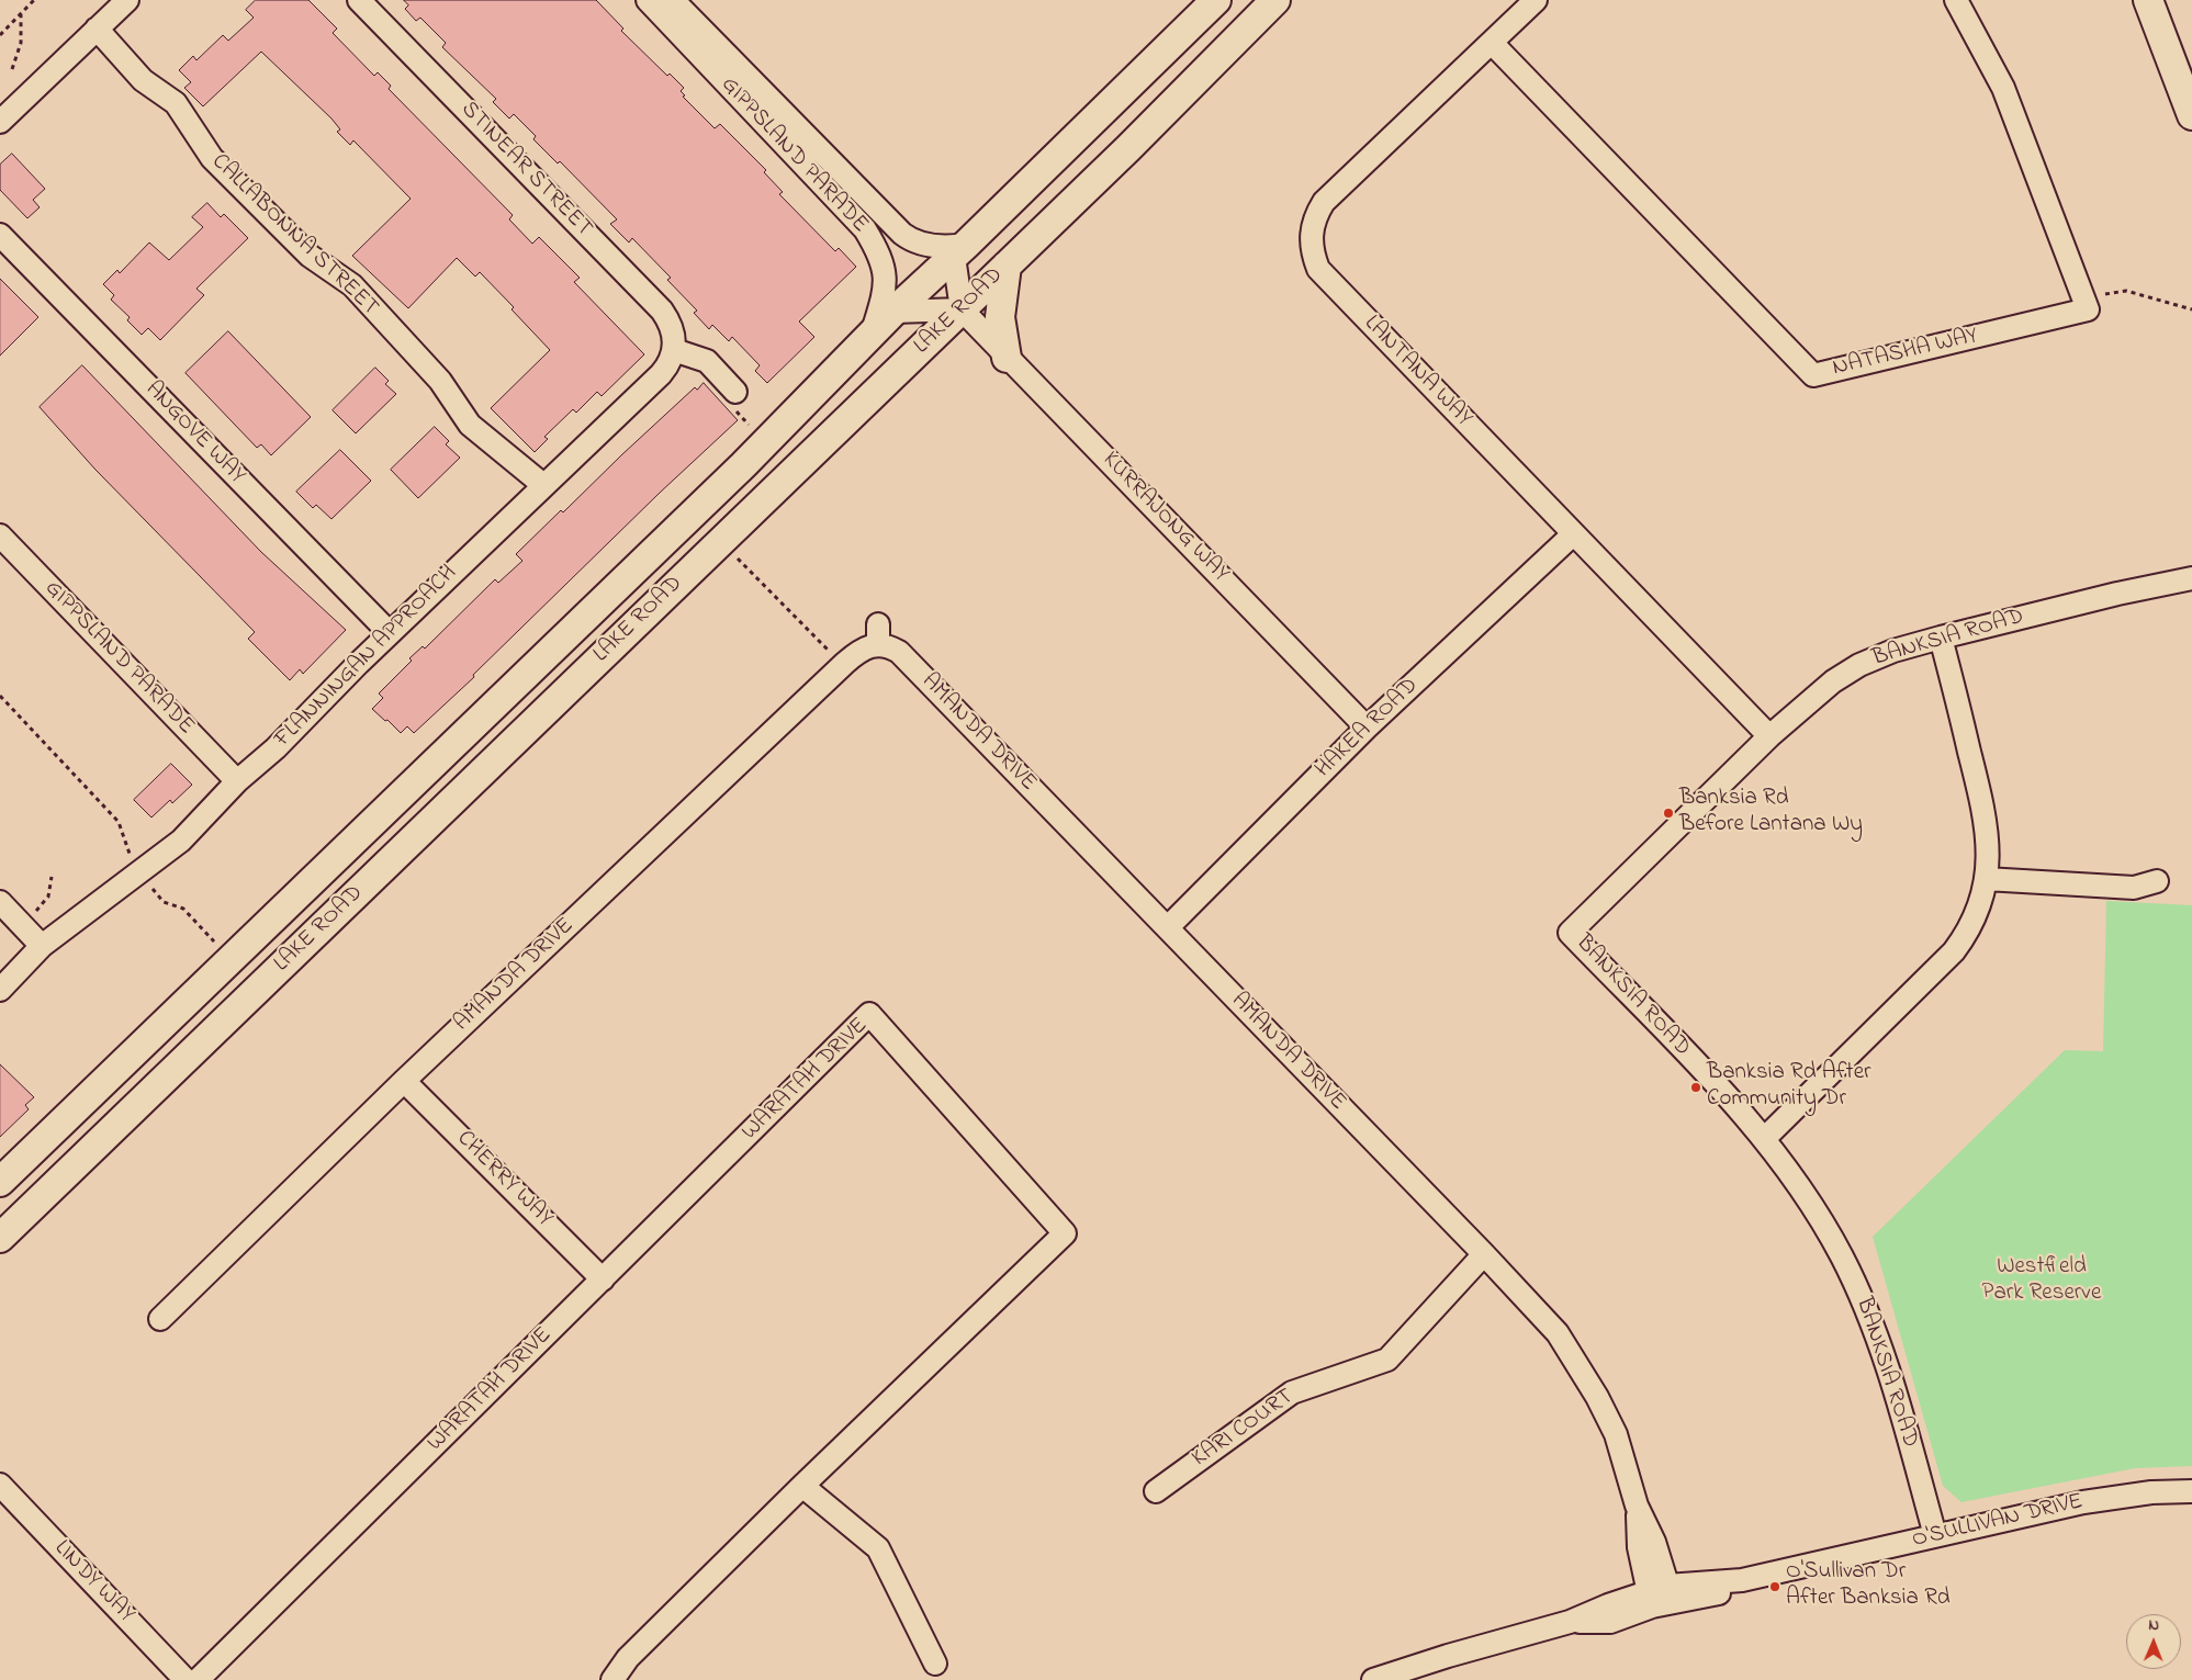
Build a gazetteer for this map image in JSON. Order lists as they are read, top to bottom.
{
  "streets": {
    "main road": ["LAKE ROAD"],
    "street": [
      "GIPPSLAND PARADE",
      "STINEAR STREET",
      "CALLABONNA STREET",
      "NATASHA WAY",
      "LANTANA WAY",
      "ANGOVE WAY",
      "KURRAJONG WAY",
      "BANKSIA ROAD",
      "FLANNINGAN APPROACH",
      "HAKEA ROAD",
      "AMANDA DRIVE",
      "WARATAH DRIVE",
      "CHERRY WAY",
      "KARI COURT",
      "O'SULLIVAN DRIVE",
      "LINDY WAY"
    ]
  },
  "crossings": [
    ["GIPPSLAND PARADE", "LAKE ROAD"],
    ["GIPPSLAND PARADE", "FLANNINGAN APPROACH"],
    ["STINEAR STREET", "FLANNINGAN APPROACH"],
    ["CALLABONNA STREET", "FLANNINGAN APPROACH"],
    ["LAKE ROAD", "KURRAJONG WAY"],
    ["NATASHA WAY", "LANTANA WAY"],
    ["LANTANA WAY", "BANKSIA ROAD"],
    ["LANTANA WAY", "HAKEA ROAD"],
    ["ANGOVE WAY", "FLANNINGAN APPROACH"],
    ["KURRAJONG WAY", "HAKEA ROAD"],
    ["BANKSIA ROAD", "O'SULLIVAN DRIVE"],
    ["HAKEA ROAD", "AMANDA DRIVE"],
    ["AMANDA DRIVE", "CHERRY WAY"],
    ["AMANDA DRIVE", "KARI COURT"],
    ["AMANDA DRIVE", "O'SULLIVAN DRIVE"],
    ["WARATAH DRIVE", "CHERRY WAY"]
  ],
  "parks": ["Westfield Park Reserve"],
  "places": ["Banksia Rd Before Lantana Wy", "Banksia Rd After Community Dr", "O'Sullivan Dr After Banksia Rd"],
  "north": "top"
}
